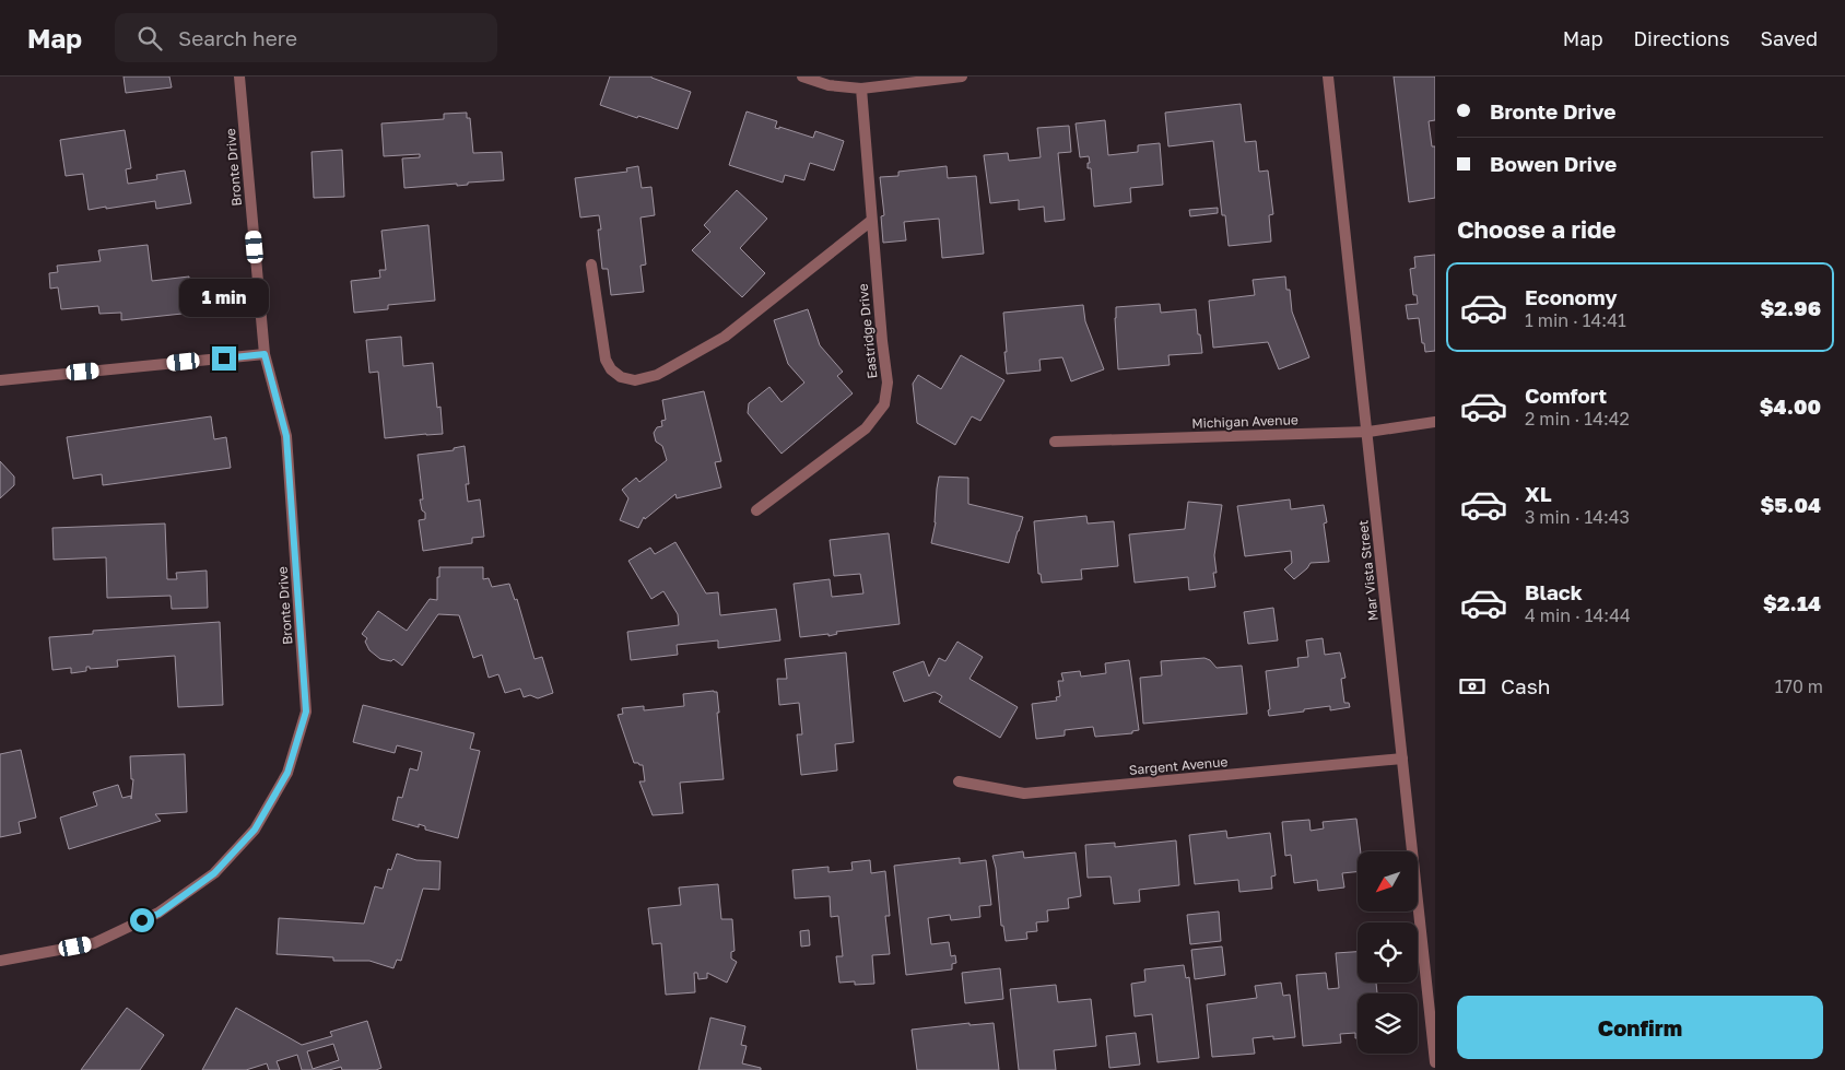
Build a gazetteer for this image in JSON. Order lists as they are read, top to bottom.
{
  "streets": {
    "street": [
      "Bronte Drive",
      "Eastridge Drive",
      "Michigan Avenue",
      "Mar Vista Street",
      "Sargent Avenue"
    ]
  },
  "crossings": [
    ["Michigan Avenue", "Mar Vista Street"],
    ["Mar Vista Street", "Sargent Avenue"]
  ],
  "north": "bottom left",
  "page": {
    "header": "Map",
    "search": "Search here",
    "nav": ["Map", "Directions", "Saved"],
    "banner": ["Bronte Drive", "Bowen Drive"],
    "heading": "Choose a ride",
    "list": [
      {
        "name": "Economy",
        "note": "1 min · 14:41",
        "value": "$2.96"
      },
      {
        "name": "Comfort",
        "note": "2 min · 14:42",
        "value": "$4.00"
      },
      {
        "name": "XL",
        "note": "3 min · 14:43",
        "value": "$5.04"
      },
      {
        "name": "Black",
        "note": "4 min · 14:44",
        "value": "$2.14"
      }
    ],
    "bubble": "1 min",
    "pay": ["Cash", "170 m"],
    "buttons": "Confirm"
  }
}
